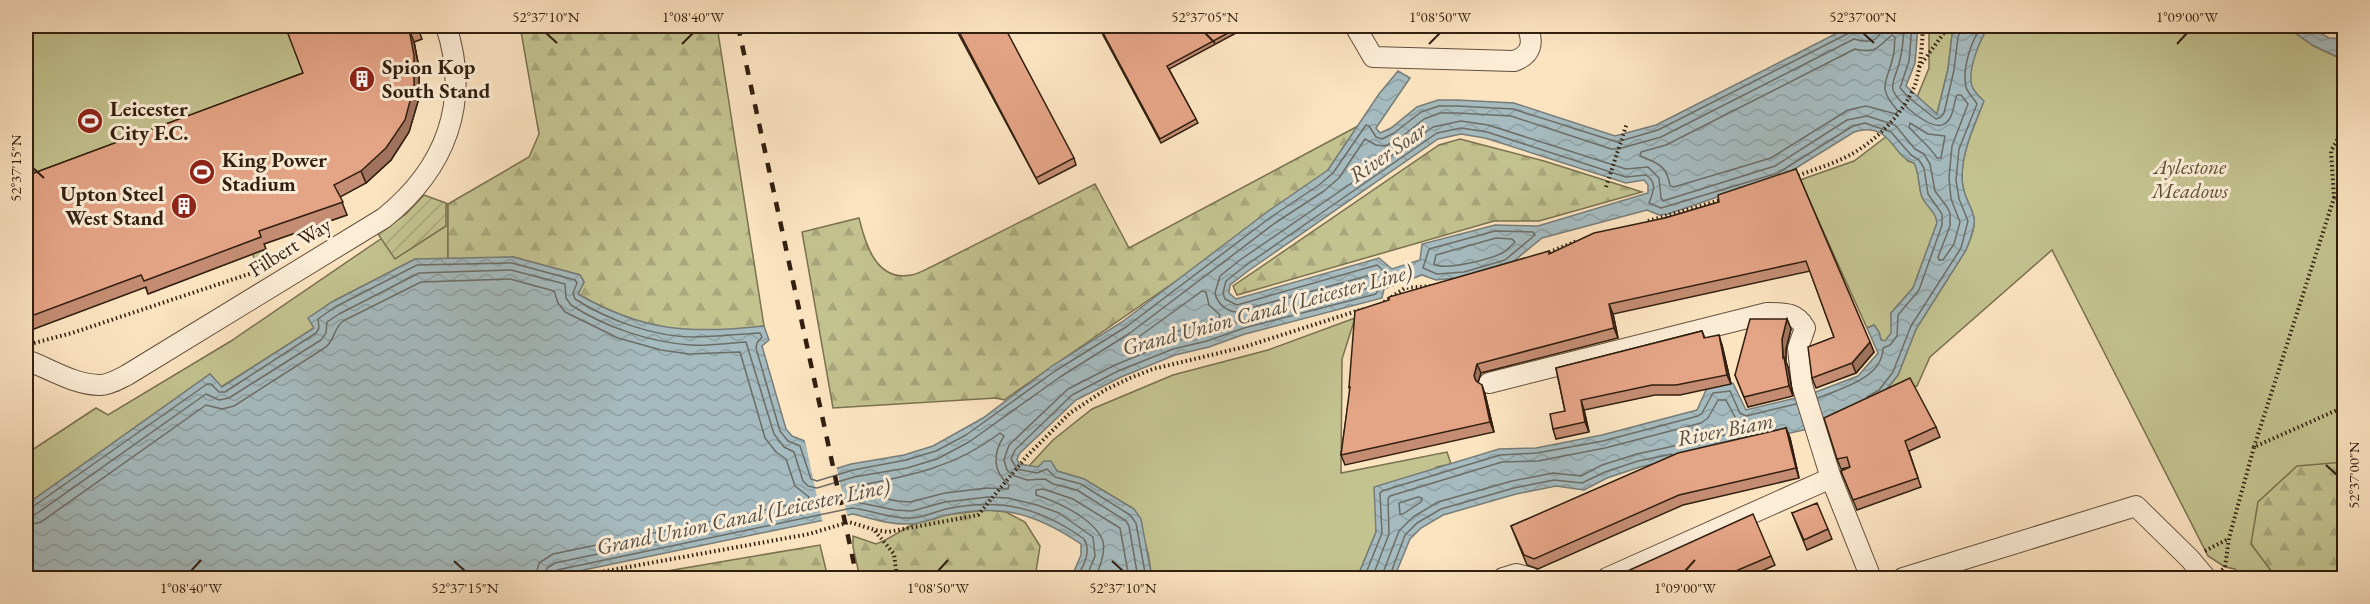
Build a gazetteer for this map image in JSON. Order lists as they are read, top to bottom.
{
  "streets": {
    "street": ["Filbert Way"]
  },
  "water": ["River Soar", "Grand Union Canal (Leicester Line)", "River Biam"],
  "parks": ["Aylestone Meadows"],
  "places": {
    "building": ["Spion Kop South Stand", "Upton Steel West Stand"],
    "sports": ["Leicester City F.C.", "King Power Stadium"]
  },
  "coordinates": [
    "52°37'10\"N",
    "1°08'40\"W",
    "52°37'05\"N",
    "1°08'50\"W",
    "52°37'00\"N",
    "1°09'00\"W",
    "52°37'15\"N"
  ]
}
